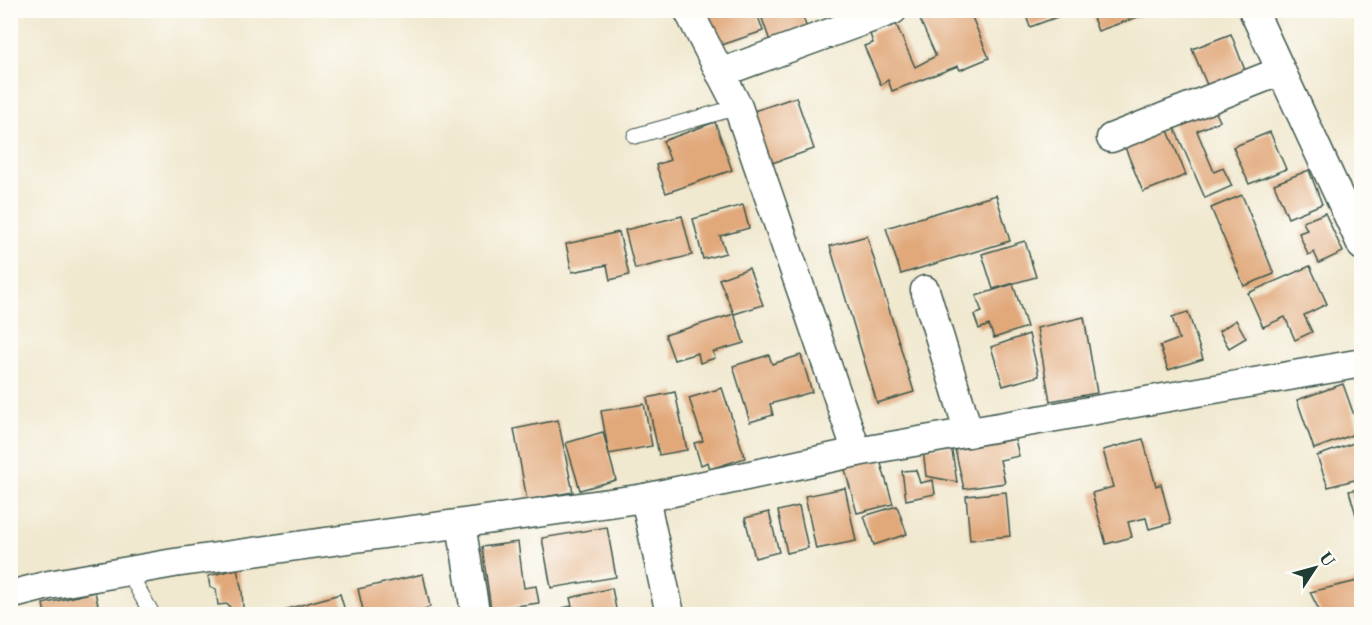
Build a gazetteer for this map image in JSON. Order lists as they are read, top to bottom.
{
  "north": "top right"
}
